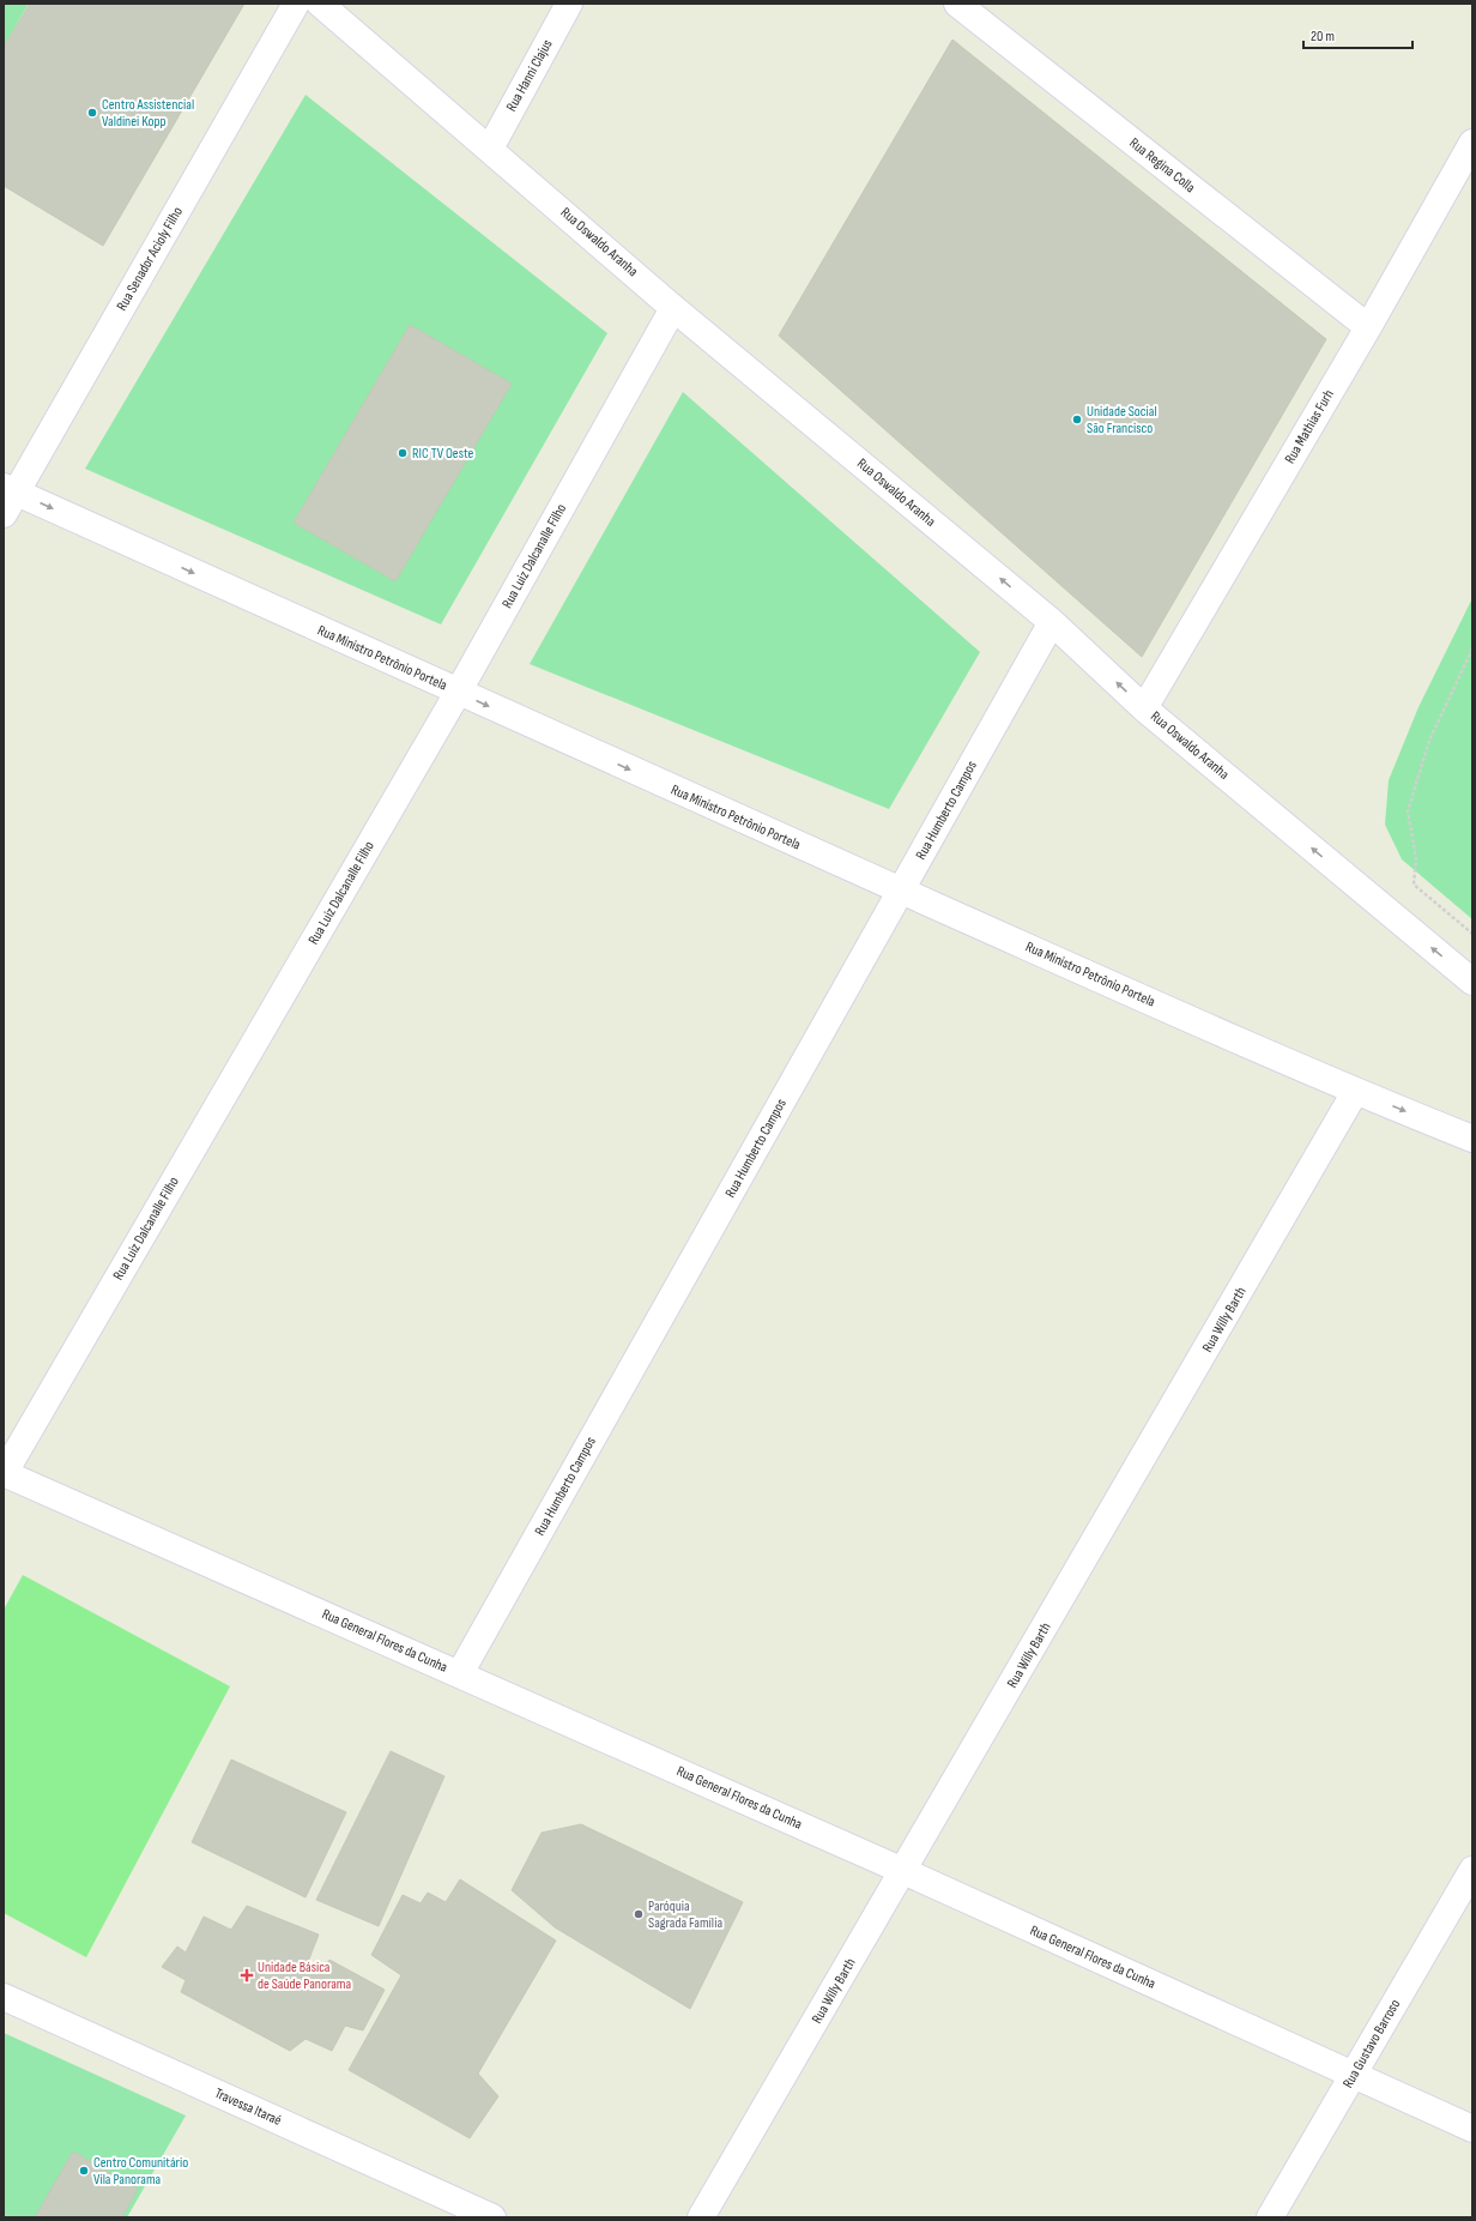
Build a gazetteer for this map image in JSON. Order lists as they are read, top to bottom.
{
  "streets": {
    "street": [
      "Rua Hanni Clajus",
      "Rua Regina Colla",
      "Rua Oswaldo Aranha",
      "Rua Senador Acioly Filho",
      "Rua Mathias Furh",
      "Rua Luiz Dalcanalle Filho",
      "Rua Ministro Petrônio Portela",
      "Rua Humberto Campos",
      "Rua Willy Barth",
      "Rua General Flores da Cunha",
      "Rua Gustavo Barroso",
      "Travessa Itaraé"
    ]
  },
  "crossings": [
    ["Rua Hanni Clajus", "Rua Oswaldo Aranha"],
    ["Rua Regina Colla", "Rua Mathias Furh"],
    ["Rua Oswaldo Aranha", "Rua Mathias Furh"],
    ["Rua Oswaldo Aranha", "Rua Luiz Dalcanalle Filho"],
    ["Rua Oswaldo Aranha", "Rua Humberto Campos"],
    ["Rua Senador Acioly Filho", "Rua Ministro Petrônio Portela"],
    ["Rua Luiz Dalcanalle Filho", "Rua Ministro Petrônio Portela"],
    ["Rua Luiz Dalcanalle Filho", "Rua General Flores da Cunha"],
    ["Rua Ministro Petrônio Portela", "Rua Humberto Campos"],
    ["Rua Ministro Petrônio Portela", "Rua Willy Barth"],
    ["Rua Humberto Campos", "Rua General Flores da Cunha"],
    ["Rua Willy Barth", "Rua General Flores da Cunha"],
    ["Rua General Flores da Cunha", "Rua Gustavo Barroso"]
  ],
  "one_way": ["Rua Oswaldo Aranha", "Rua Ministro Petrônio Portela"],
  "places": {
    "other": [
      "Centro Assistencial Valdinei Kopp",
      "Unidade Social São Francisco",
      "RIC TV Oeste",
      "Paróquia Sagrada Família",
      "Centro Comunitário Vila Panorama"
    ],
    "health": ["Unidade Básica de Saúde Panorama"]
  },
  "scale_bar": "20 m"
}
